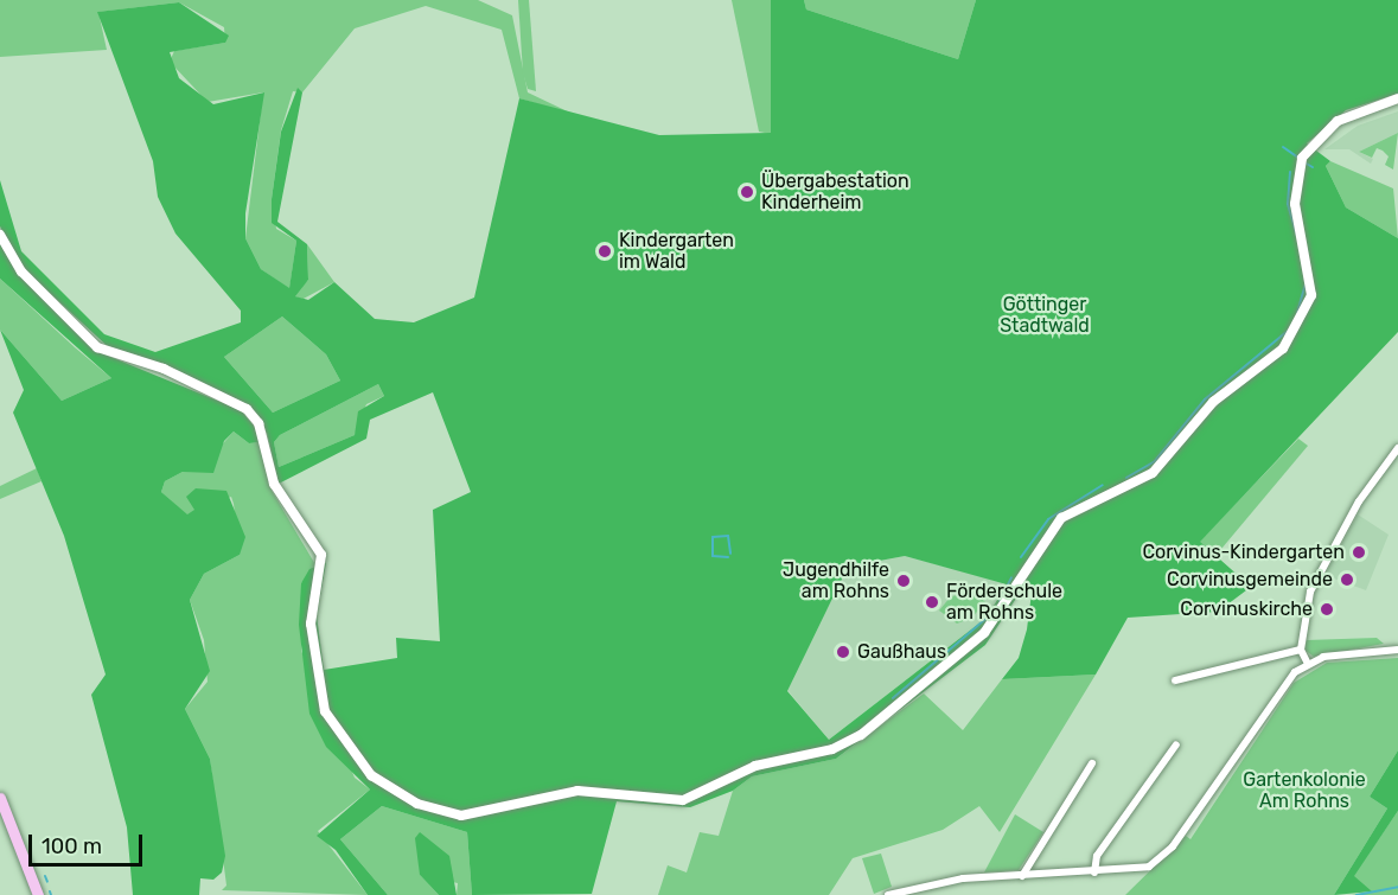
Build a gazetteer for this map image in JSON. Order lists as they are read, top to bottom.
{
  "parks": ["Göttinger Stadtwald", "Gartenkolonie Am Rohns"],
  "places": [
    "Übergabestation Kinderheim",
    "Kindergarten im Wald",
    "Corvinus-Kindergarten",
    "Corvinusgemeinde",
    "Jugendhilfe am Rohns",
    "Förderschule am Rohns",
    "Corvinuskirche",
    "Gaußhaus"
  ],
  "scale_bar": "100 m"
}
